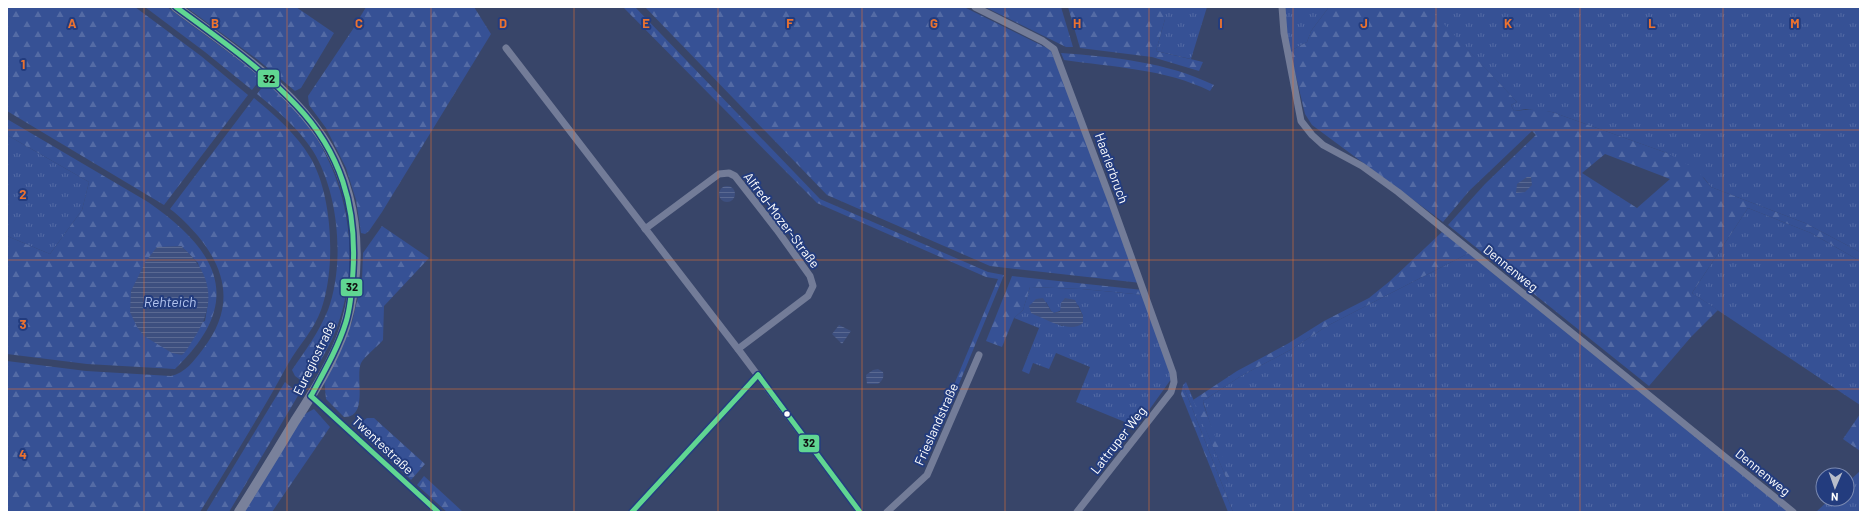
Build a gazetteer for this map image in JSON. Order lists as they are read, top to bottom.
{
  "streets": {
    "main road": ["Euregiostraße"],
    "street": [
      "Haarlerbruch",
      "Alfred-Mozer-Straße",
      "Dennenweg",
      "Frieslandstraße",
      "Lattruper Weg",
      "Twentestraße"
    ]
  },
  "crossings": [
    ["Haarlerbruch", "Lattruper Weg"],
    ["Euregiostraße", "Twentestraße"]
  ],
  "water": ["Rehteich"],
  "lines": ["transit line 32"],
  "north": "bottom",
  "grid": {
    "columns": [
      "A",
      "B",
      "C",
      "D",
      "E",
      "F",
      "G",
      "H",
      "I",
      "J",
      "K",
      "L",
      "M"
    ],
    "rows": [
      "1",
      "2",
      "3",
      "4"
    ]
  }
}
